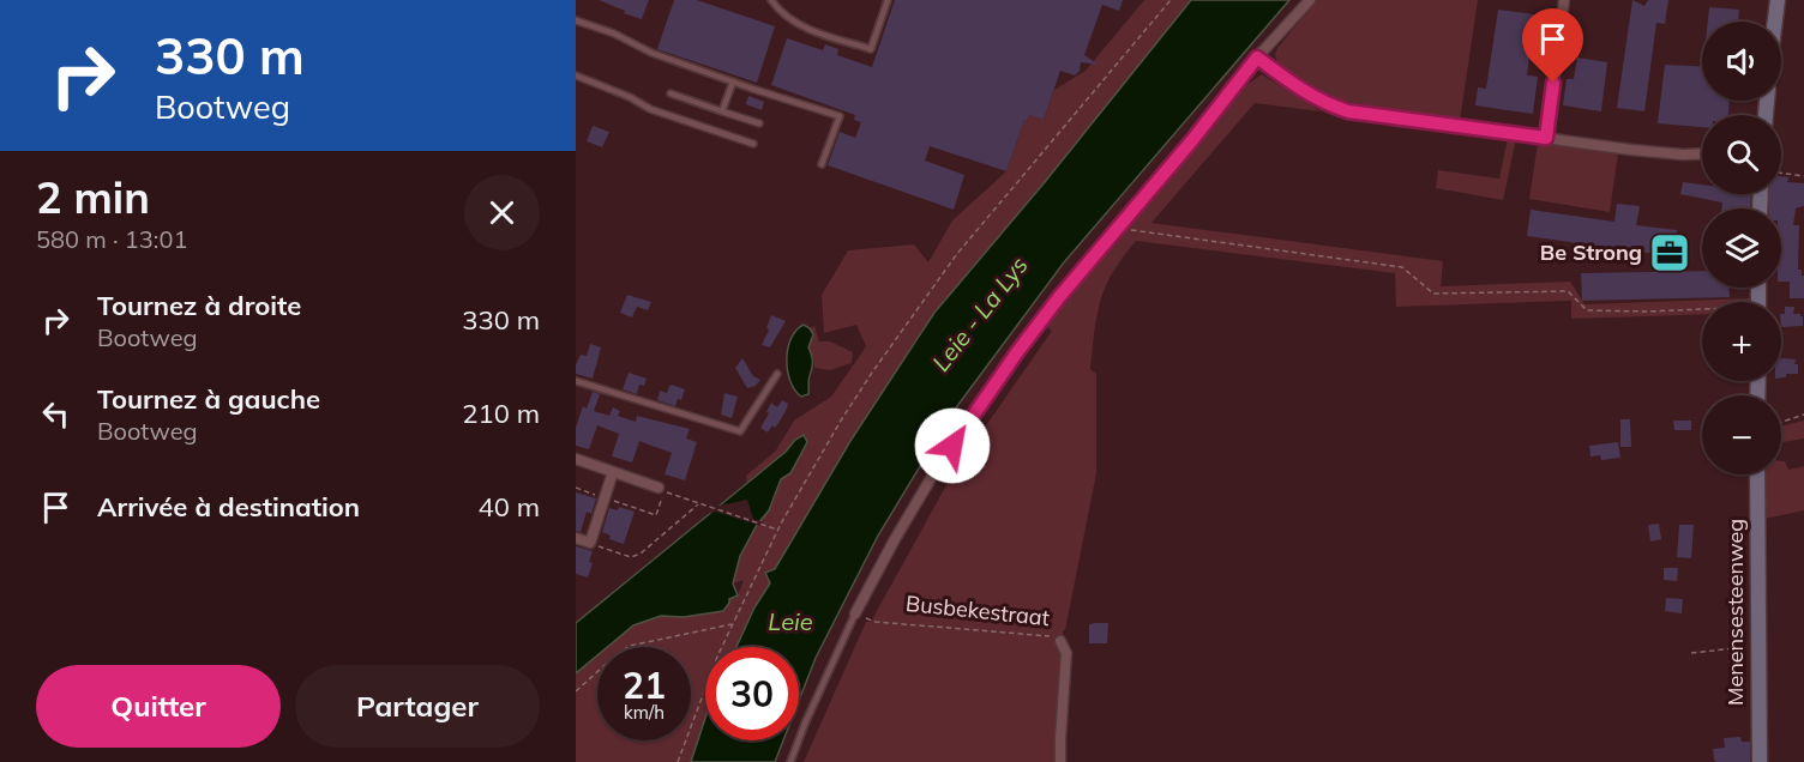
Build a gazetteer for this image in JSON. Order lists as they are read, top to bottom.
{
  "streets": {
    "street": ["Busbekestraat", "Menensesteenweg"]
  },
  "water": ["Leie - La Lys", "Leie"],
  "places": {
    "office": ["Be Strong"]
  },
  "page": {
    "turn": ["330 m", "Bootweg"],
    "map_buttons": ["+", "−"],
    "heading": ["2 min", "580 m · 13:01"],
    "list": [
      {
        "name": "Tournez à droite",
        "note": "Bootweg",
        "value": "330 m"
      },
      {
        "name": "Tournez à gauche",
        "note": "Bootweg",
        "value": "210 m"
      },
      {
        "name": "Arrivée à destination",
        "value": "40 m"
      }
    ],
    "speed": "21 km/h",
    "limit": "30",
    "buttons": ["Quitter", "Partager"]
  }
}
